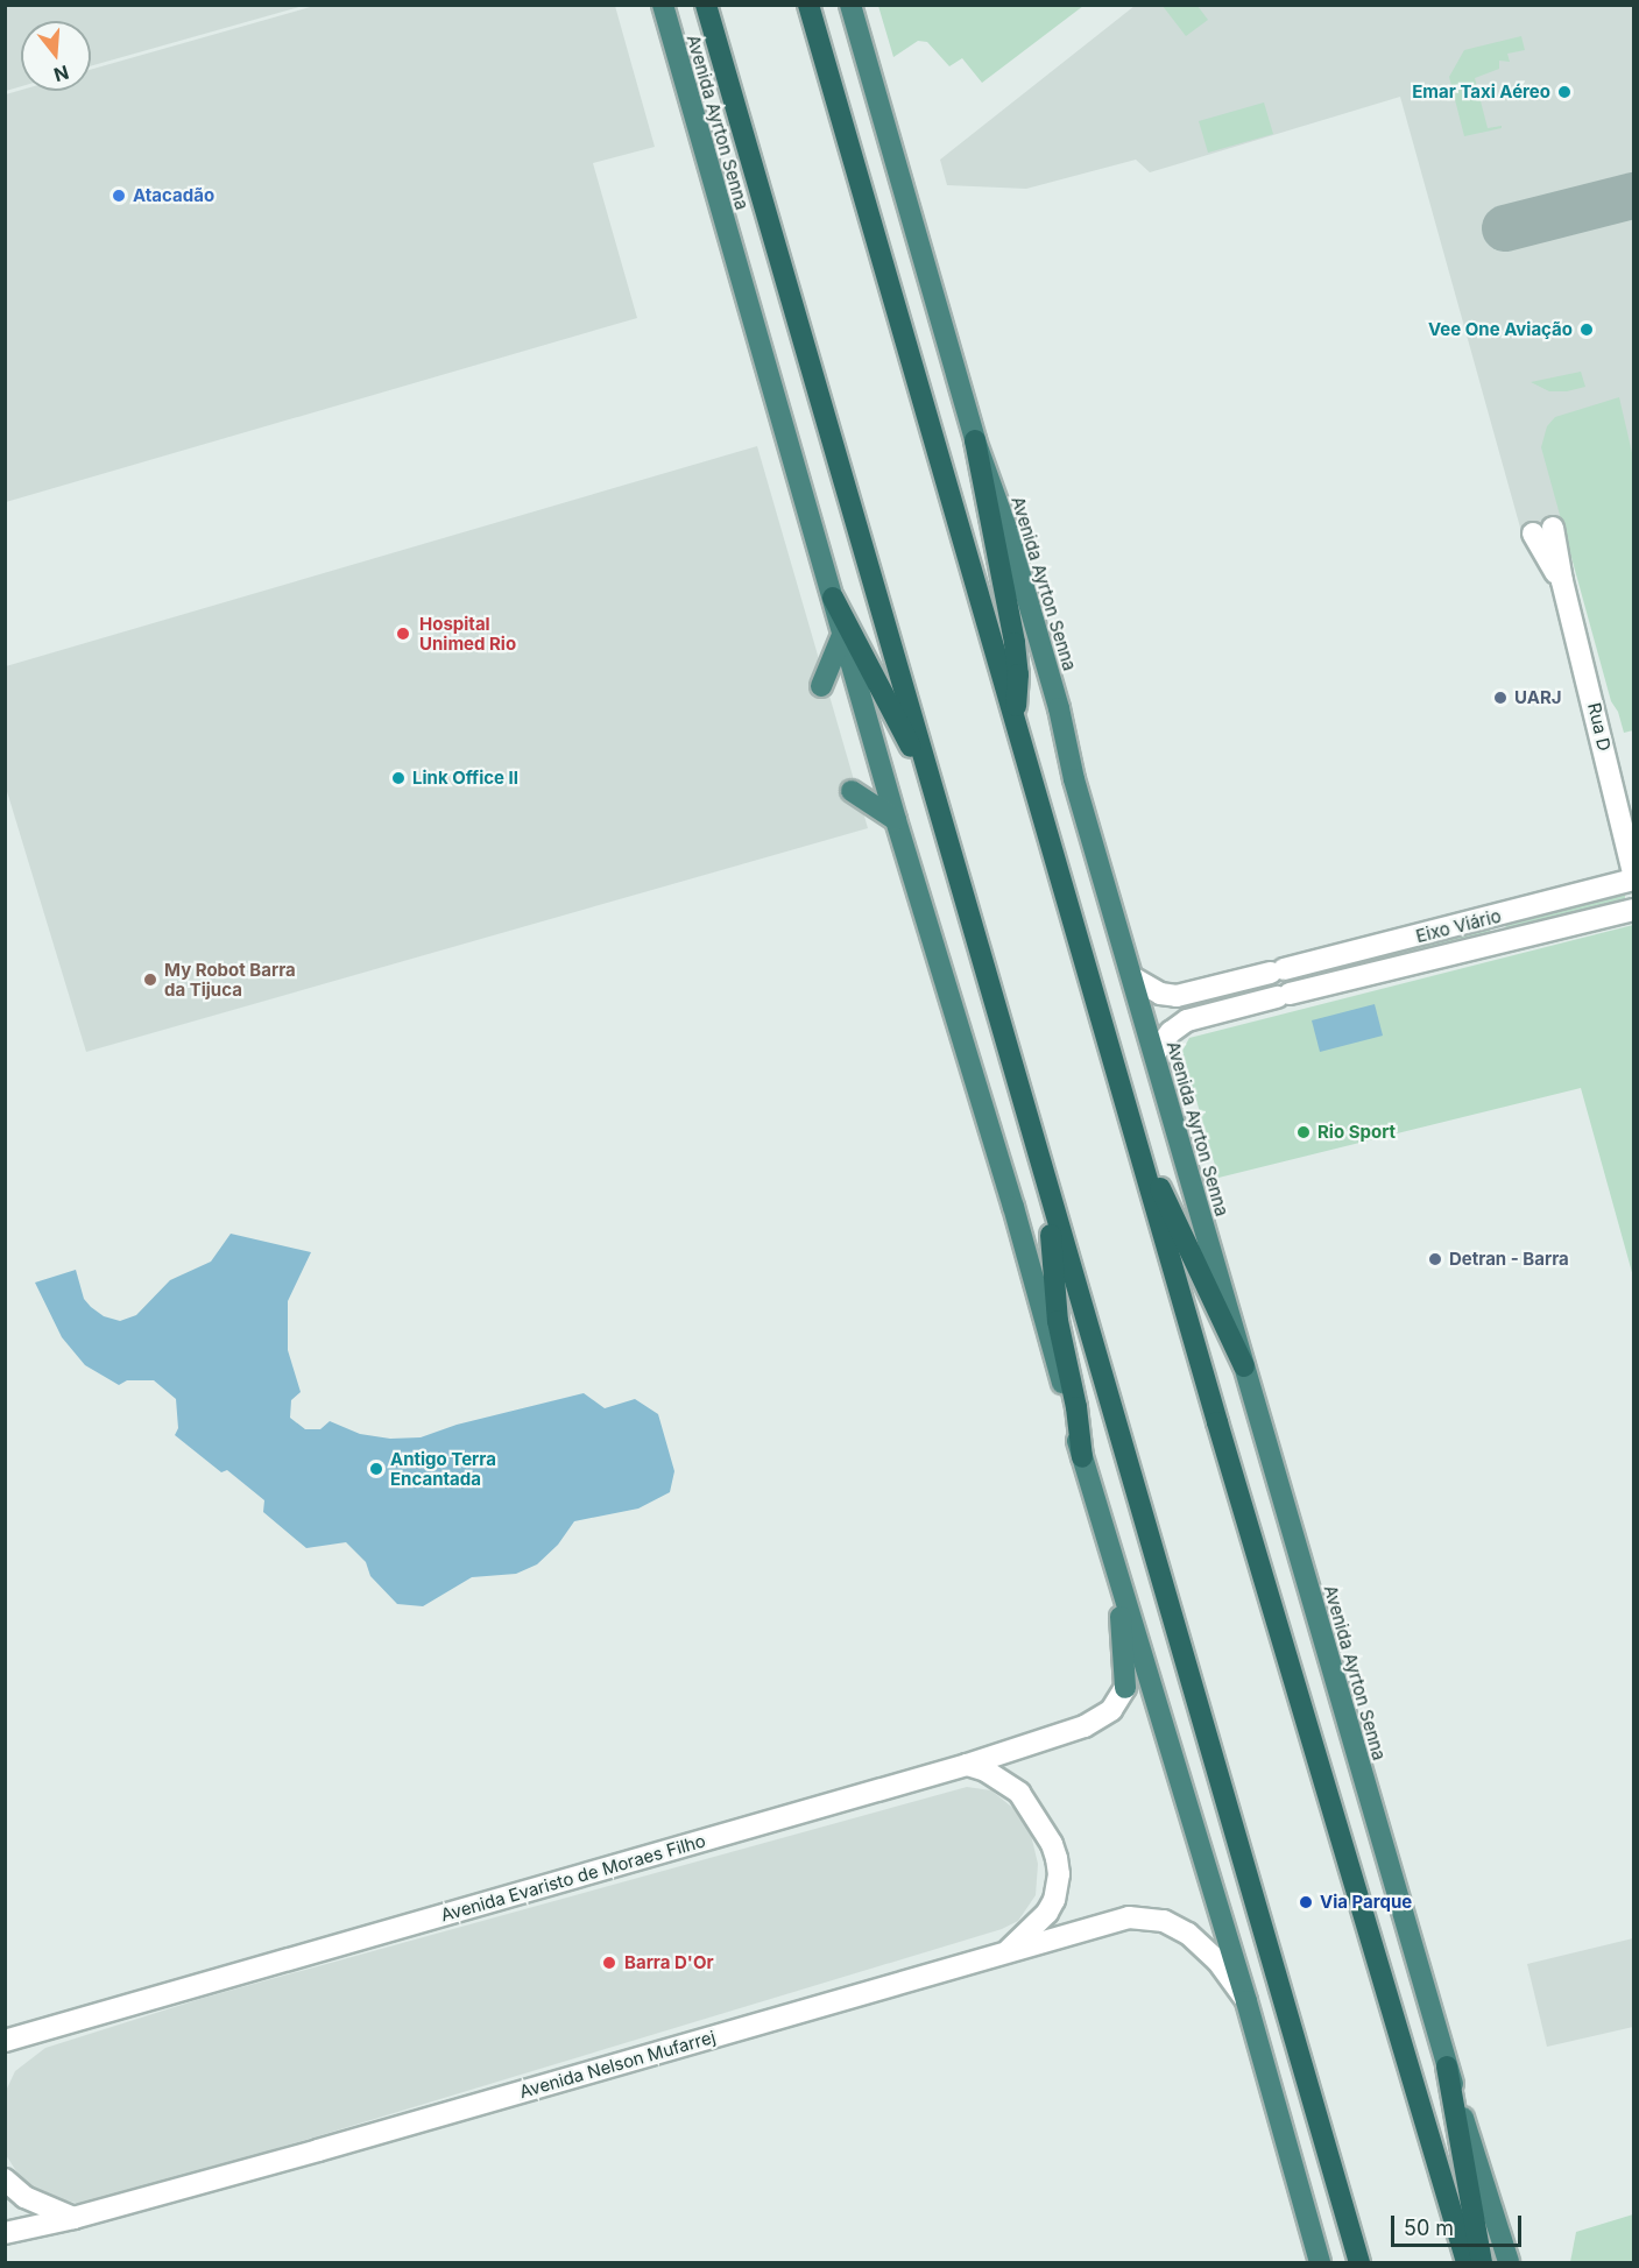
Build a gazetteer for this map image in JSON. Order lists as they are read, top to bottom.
{
  "streets": {
    "highway": ["Avenida Ayrton Senna"],
    "street": [
      "Rua D",
      "Eixo Viário",
      "Avenida Evaristo de Moraes Filho",
      "Avenida Nelson Mufarrej"
    ]
  },
  "crossings": [
    ["Avenida Ayrton Senna", "Eixo Viário"],
    ["Avenida Ayrton Senna", "Avenida Nelson Mufarrej"]
  ],
  "places": [
    "Emar Taxi Aéreo",
    "Atacadão",
    "Vee One Aviação",
    "Hospital Unimed Rio",
    "UARJ",
    "Link Office II",
    "My Robot Barra da Tijuca",
    "Rio Sport",
    "Detran - Barra",
    "Antigo Terra Encantada",
    "Via Parque",
    "Barra D'Or"
  ],
  "scale_bar": "50 m",
  "north": "bottom"
}
